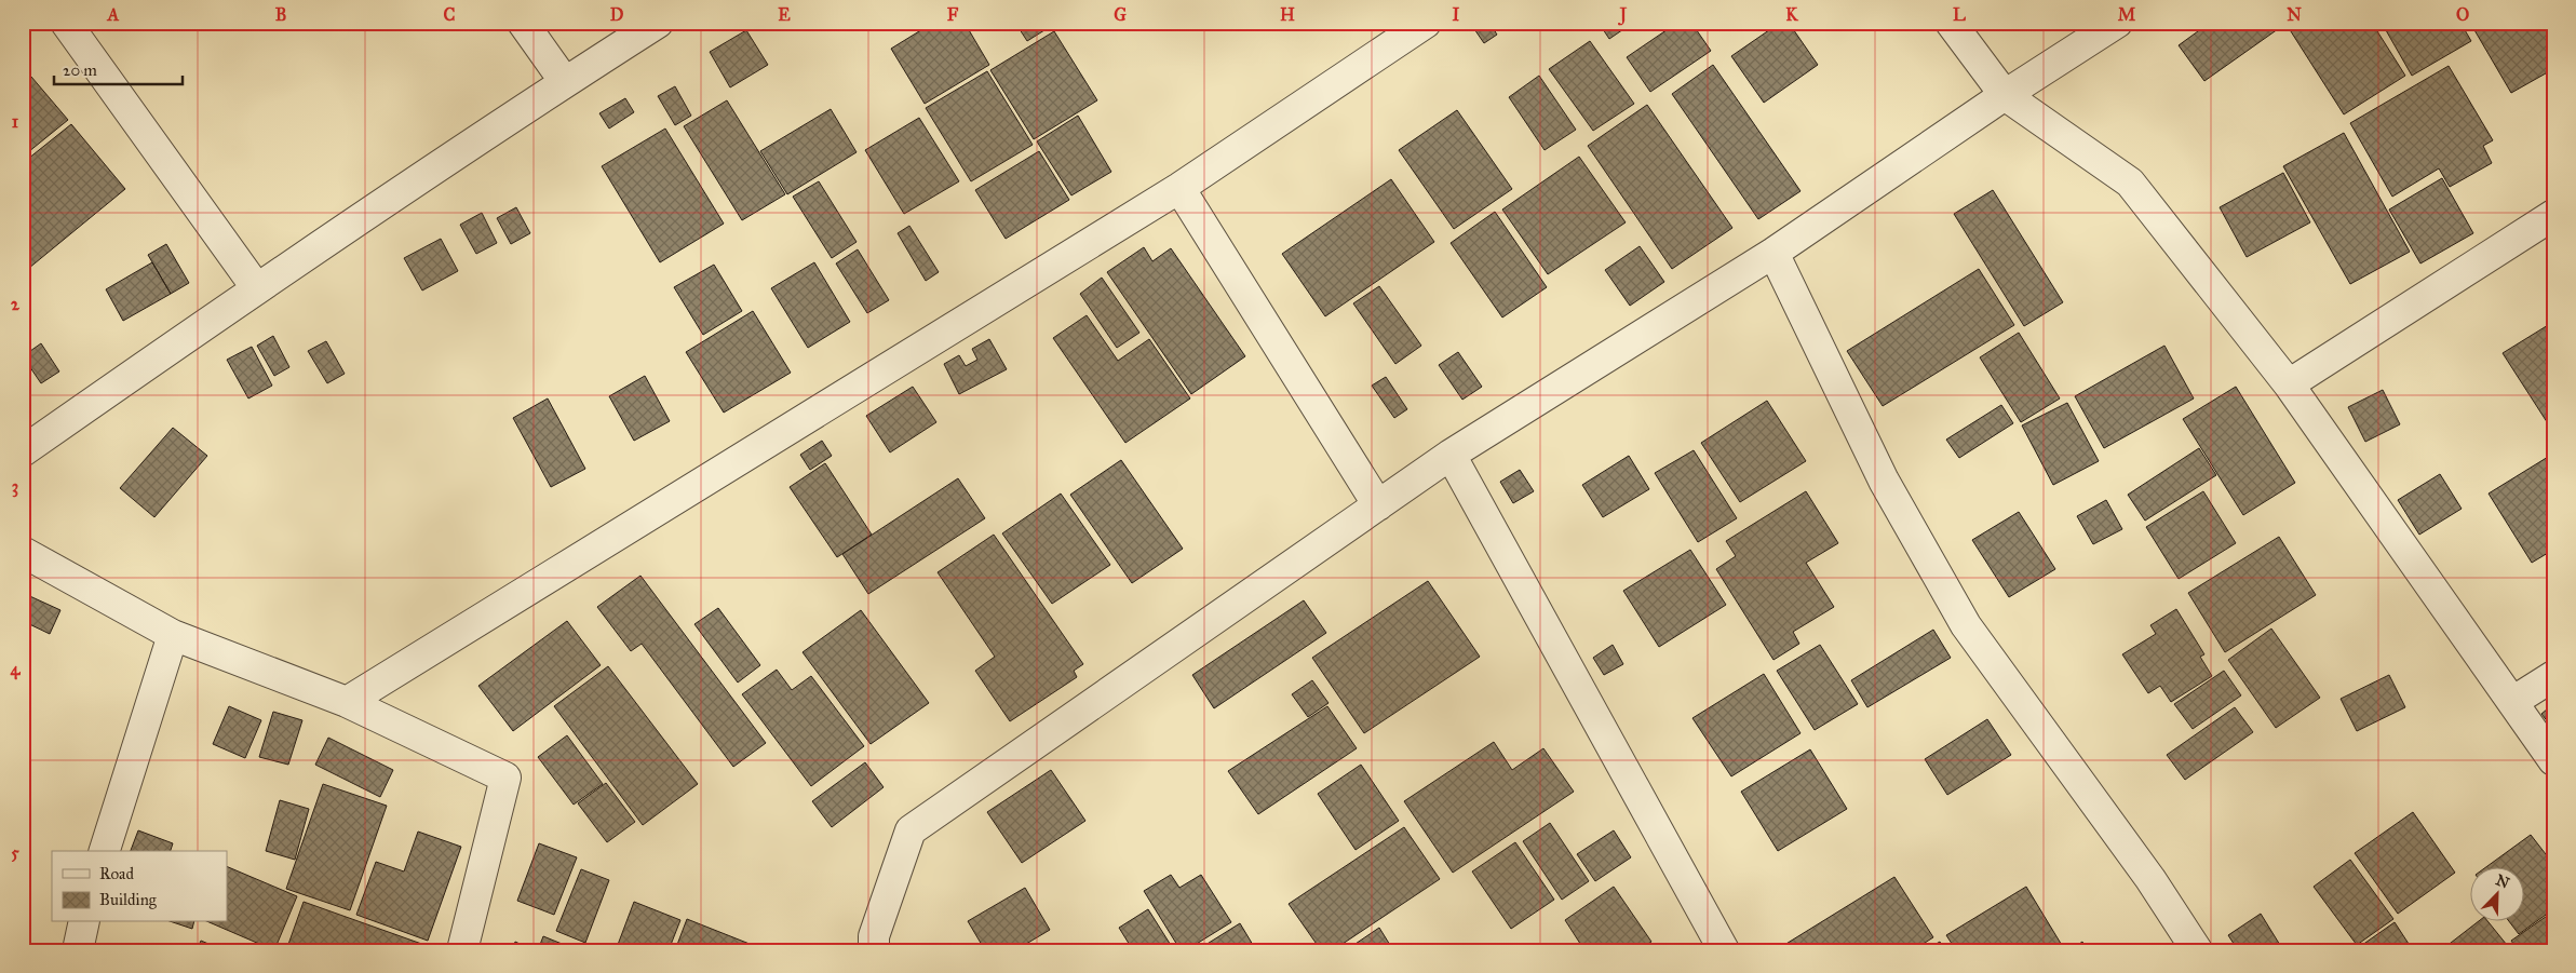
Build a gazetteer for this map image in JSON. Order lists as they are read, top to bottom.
{
  "legend": ["Road", "Building"],
  "scale_bar": "20 m",
  "north": "top right",
  "grid": {
    "columns": [
      "A",
      "B",
      "C",
      "D",
      "E",
      "F",
      "G",
      "H",
      "I",
      "J",
      "K",
      "L",
      "M",
      "N",
      "O"
    ],
    "rows": [
      "1",
      "2",
      "3",
      "4",
      "5"
    ]
  }
}
